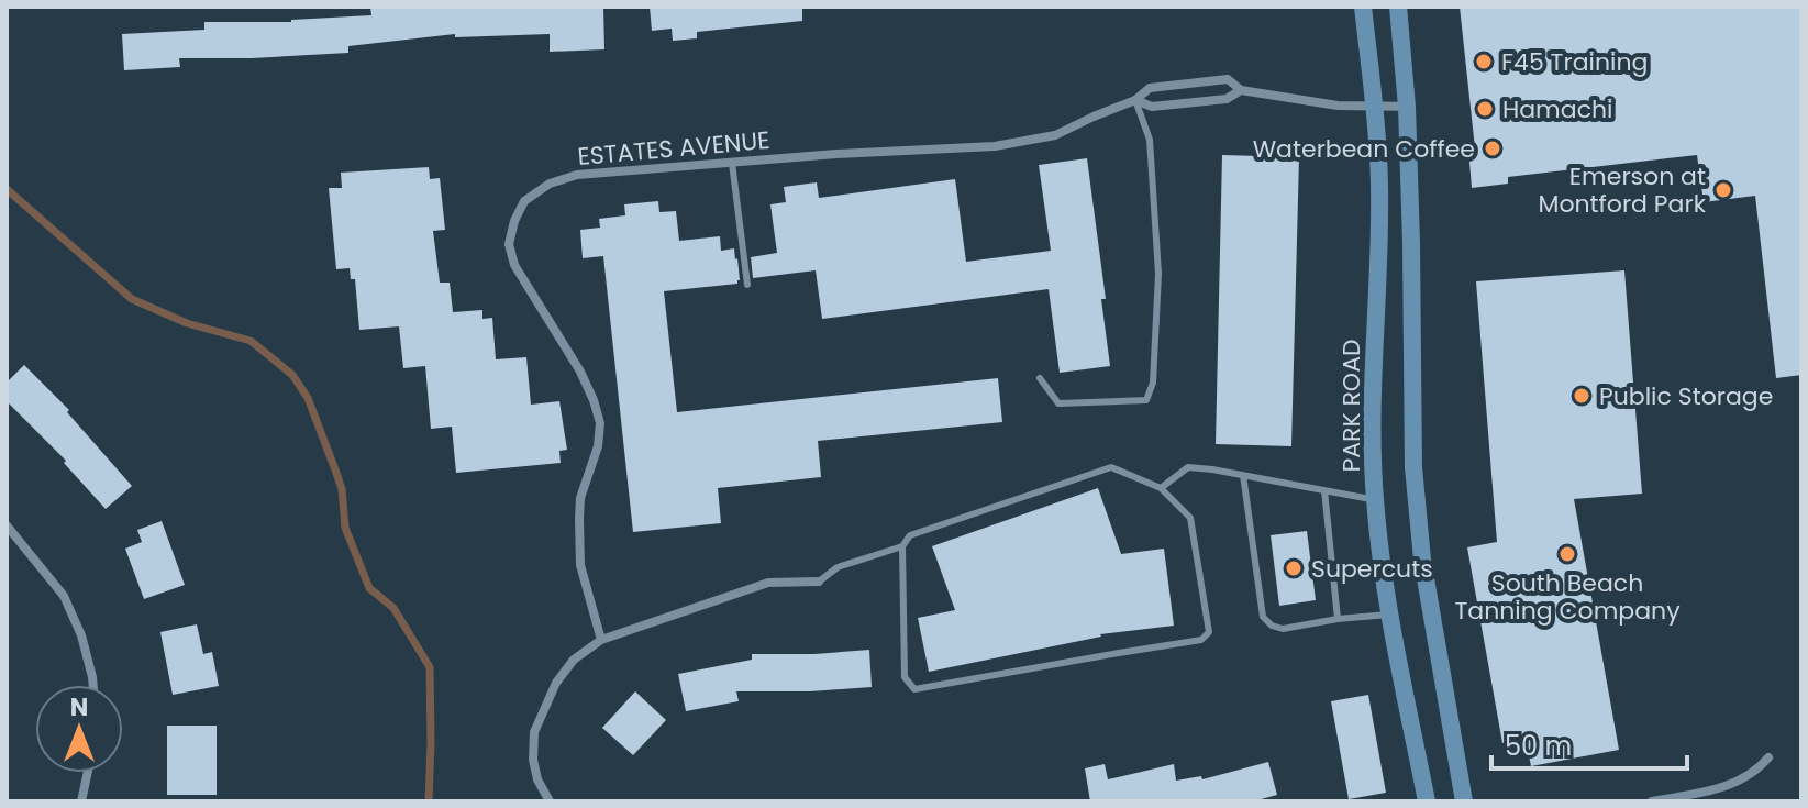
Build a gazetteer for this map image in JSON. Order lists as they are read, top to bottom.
{
  "streets": {
    "main road": ["PARK ROAD"],
    "street": ["ESTATES AVENUE"]
  },
  "crossings": [
    ["ESTATES AVENUE", "PARK ROAD"]
  ],
  "places": [
    "F45 Training",
    "Hamachi",
    "Waterbean Coffee",
    "Emerson at Montford Park",
    "Public Storage",
    "South Beach Tanning Company",
    "Supercuts"
  ],
  "scale_bar": "50 m",
  "north": "top"
}
